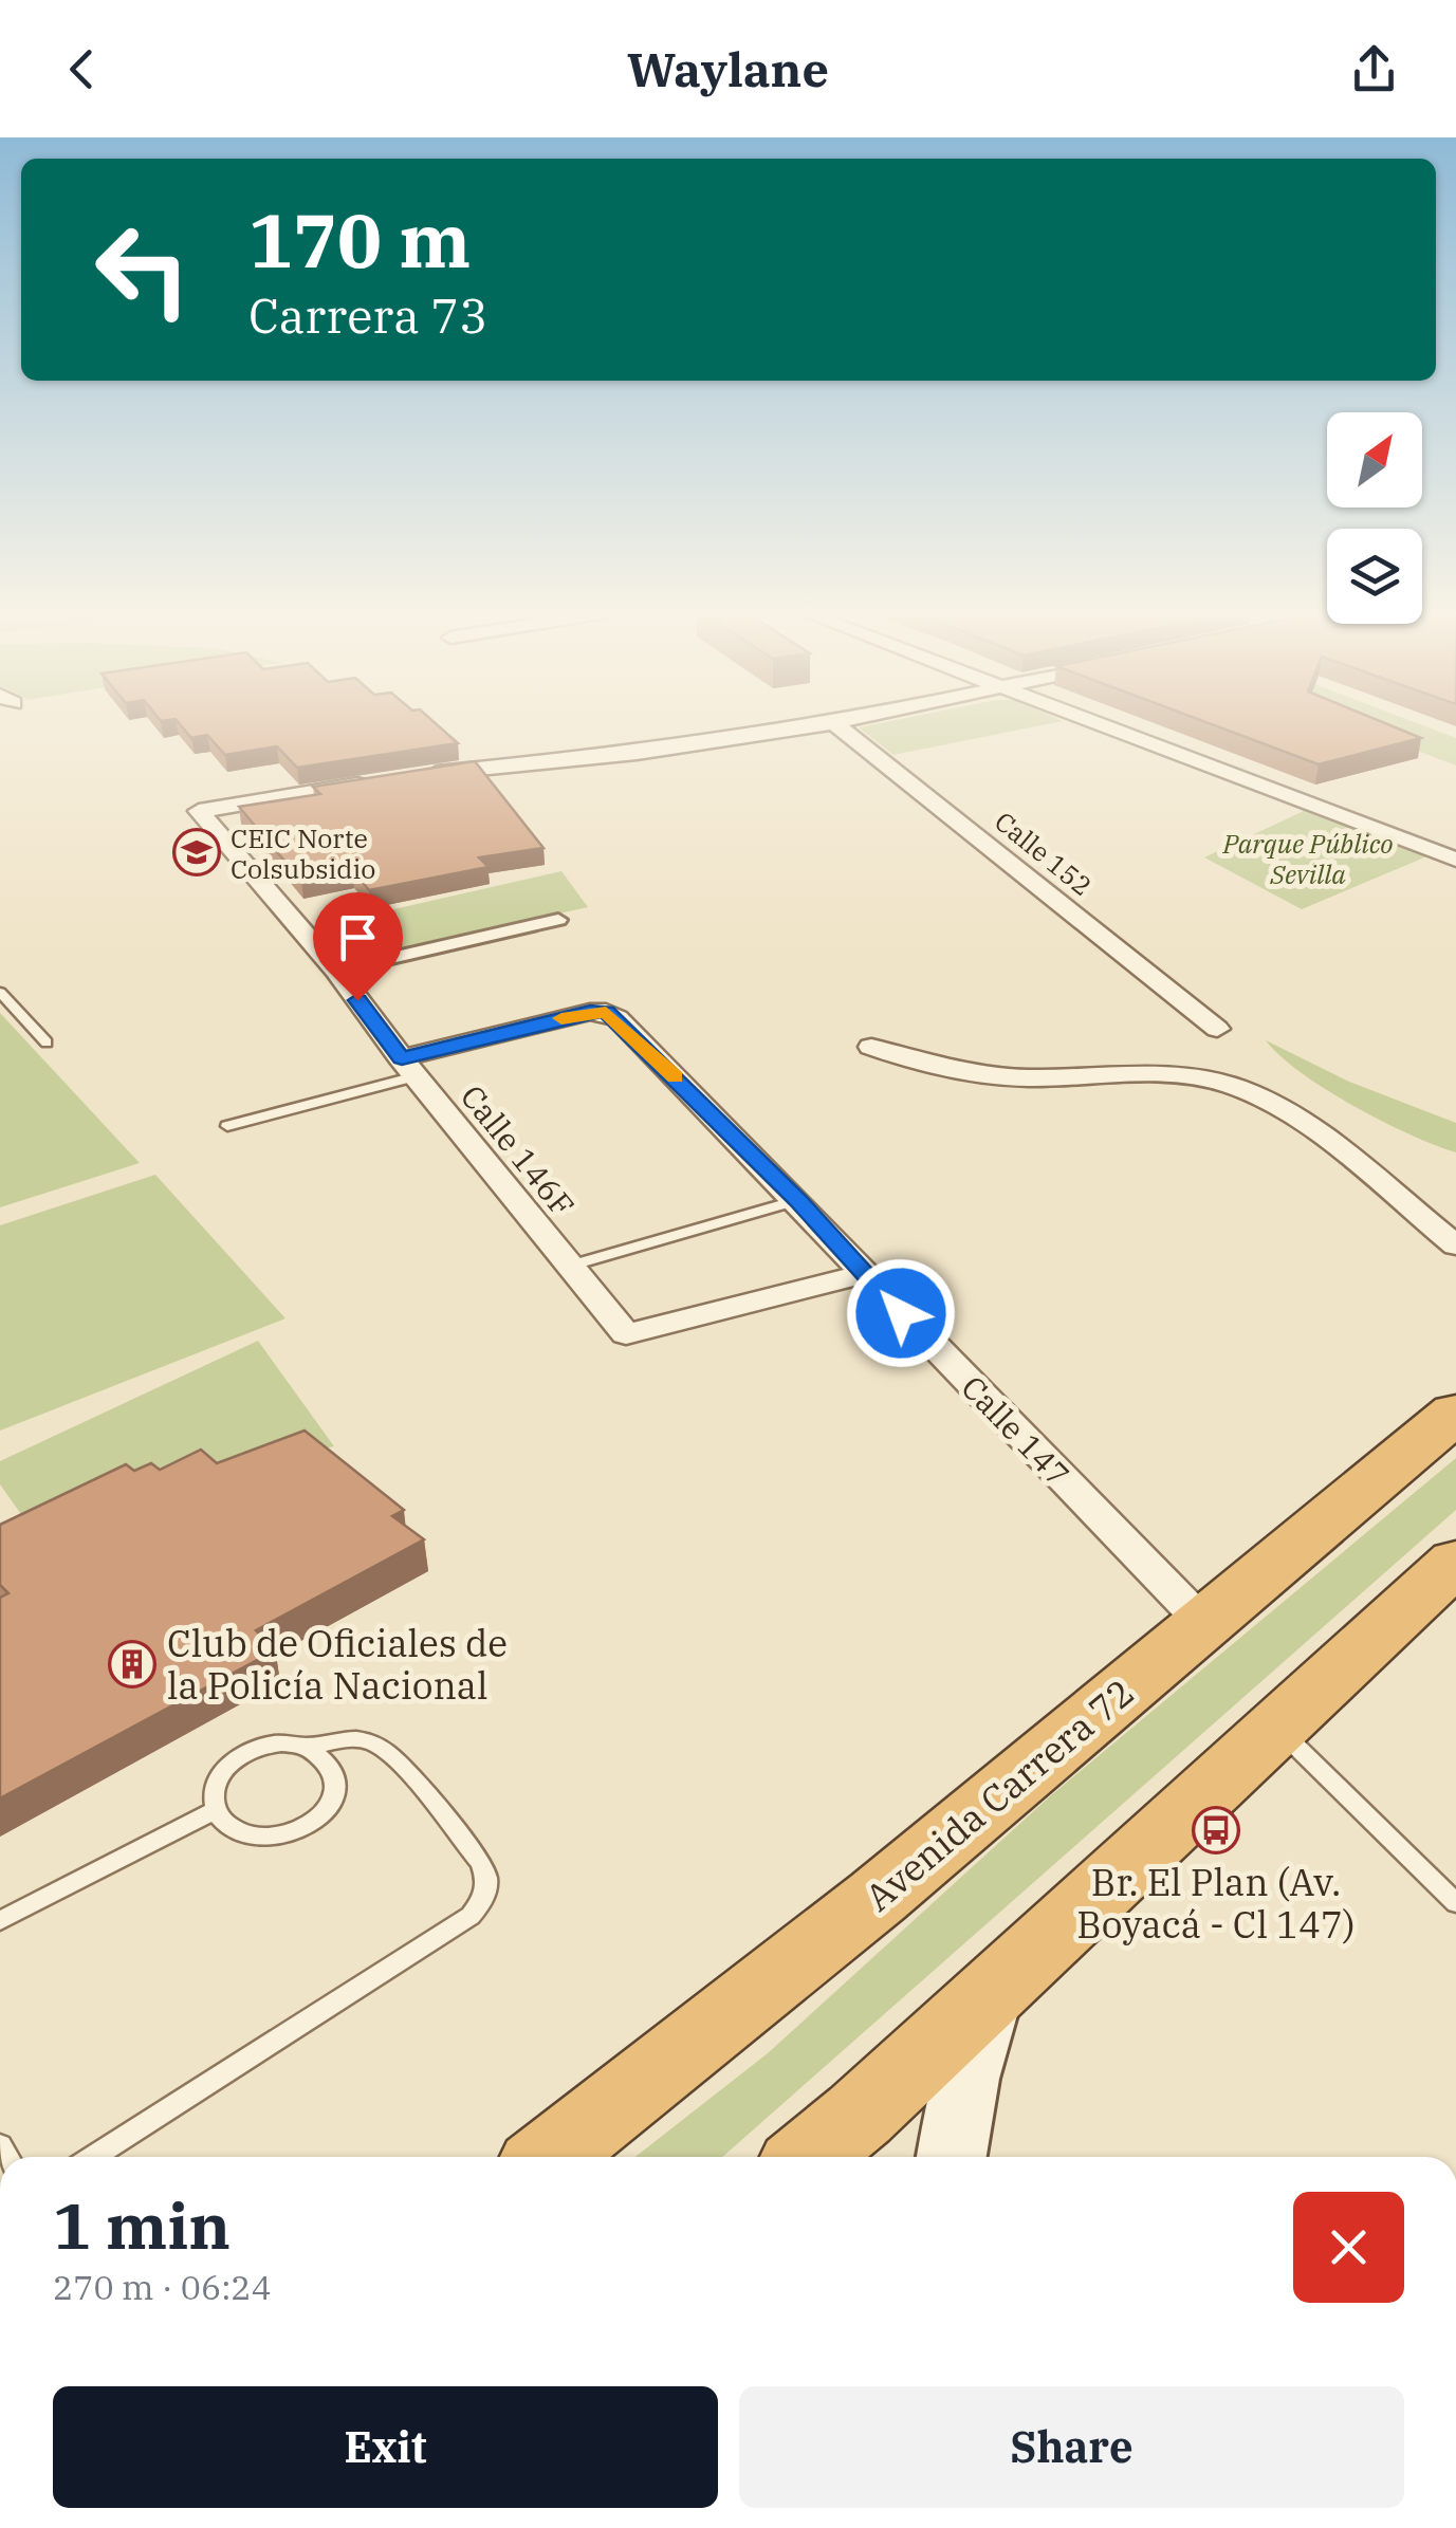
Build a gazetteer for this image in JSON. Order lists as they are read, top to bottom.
{
  "streets": {
    "highway": ["Avenida Carrera 72"],
    "street": ["Calle 152", "Calle 146F", "Calle 147"]
  },
  "crossings": [
    ["Calle 146F", "Calle 147"],
    ["Calle 147", "Avenida Carrera 72"]
  ],
  "parks": ["Parque Público Sevilla"],
  "places": {
    "school or university": ["CEIC Norte Colsubsidio"],
    "building": ["Club de Oficiales de la Policía Nacional"],
    "bus stop": ["Br. El Plan (Av. Boyacá - Cl 147)"]
  },
  "north": "top right",
  "page": {
    "header": "Waylane",
    "turn": ["170 m", "Carrera 73"],
    "heading": ["1 min", "270 m · 06:24"],
    "buttons": ["Exit", "Share"]
  }
}
